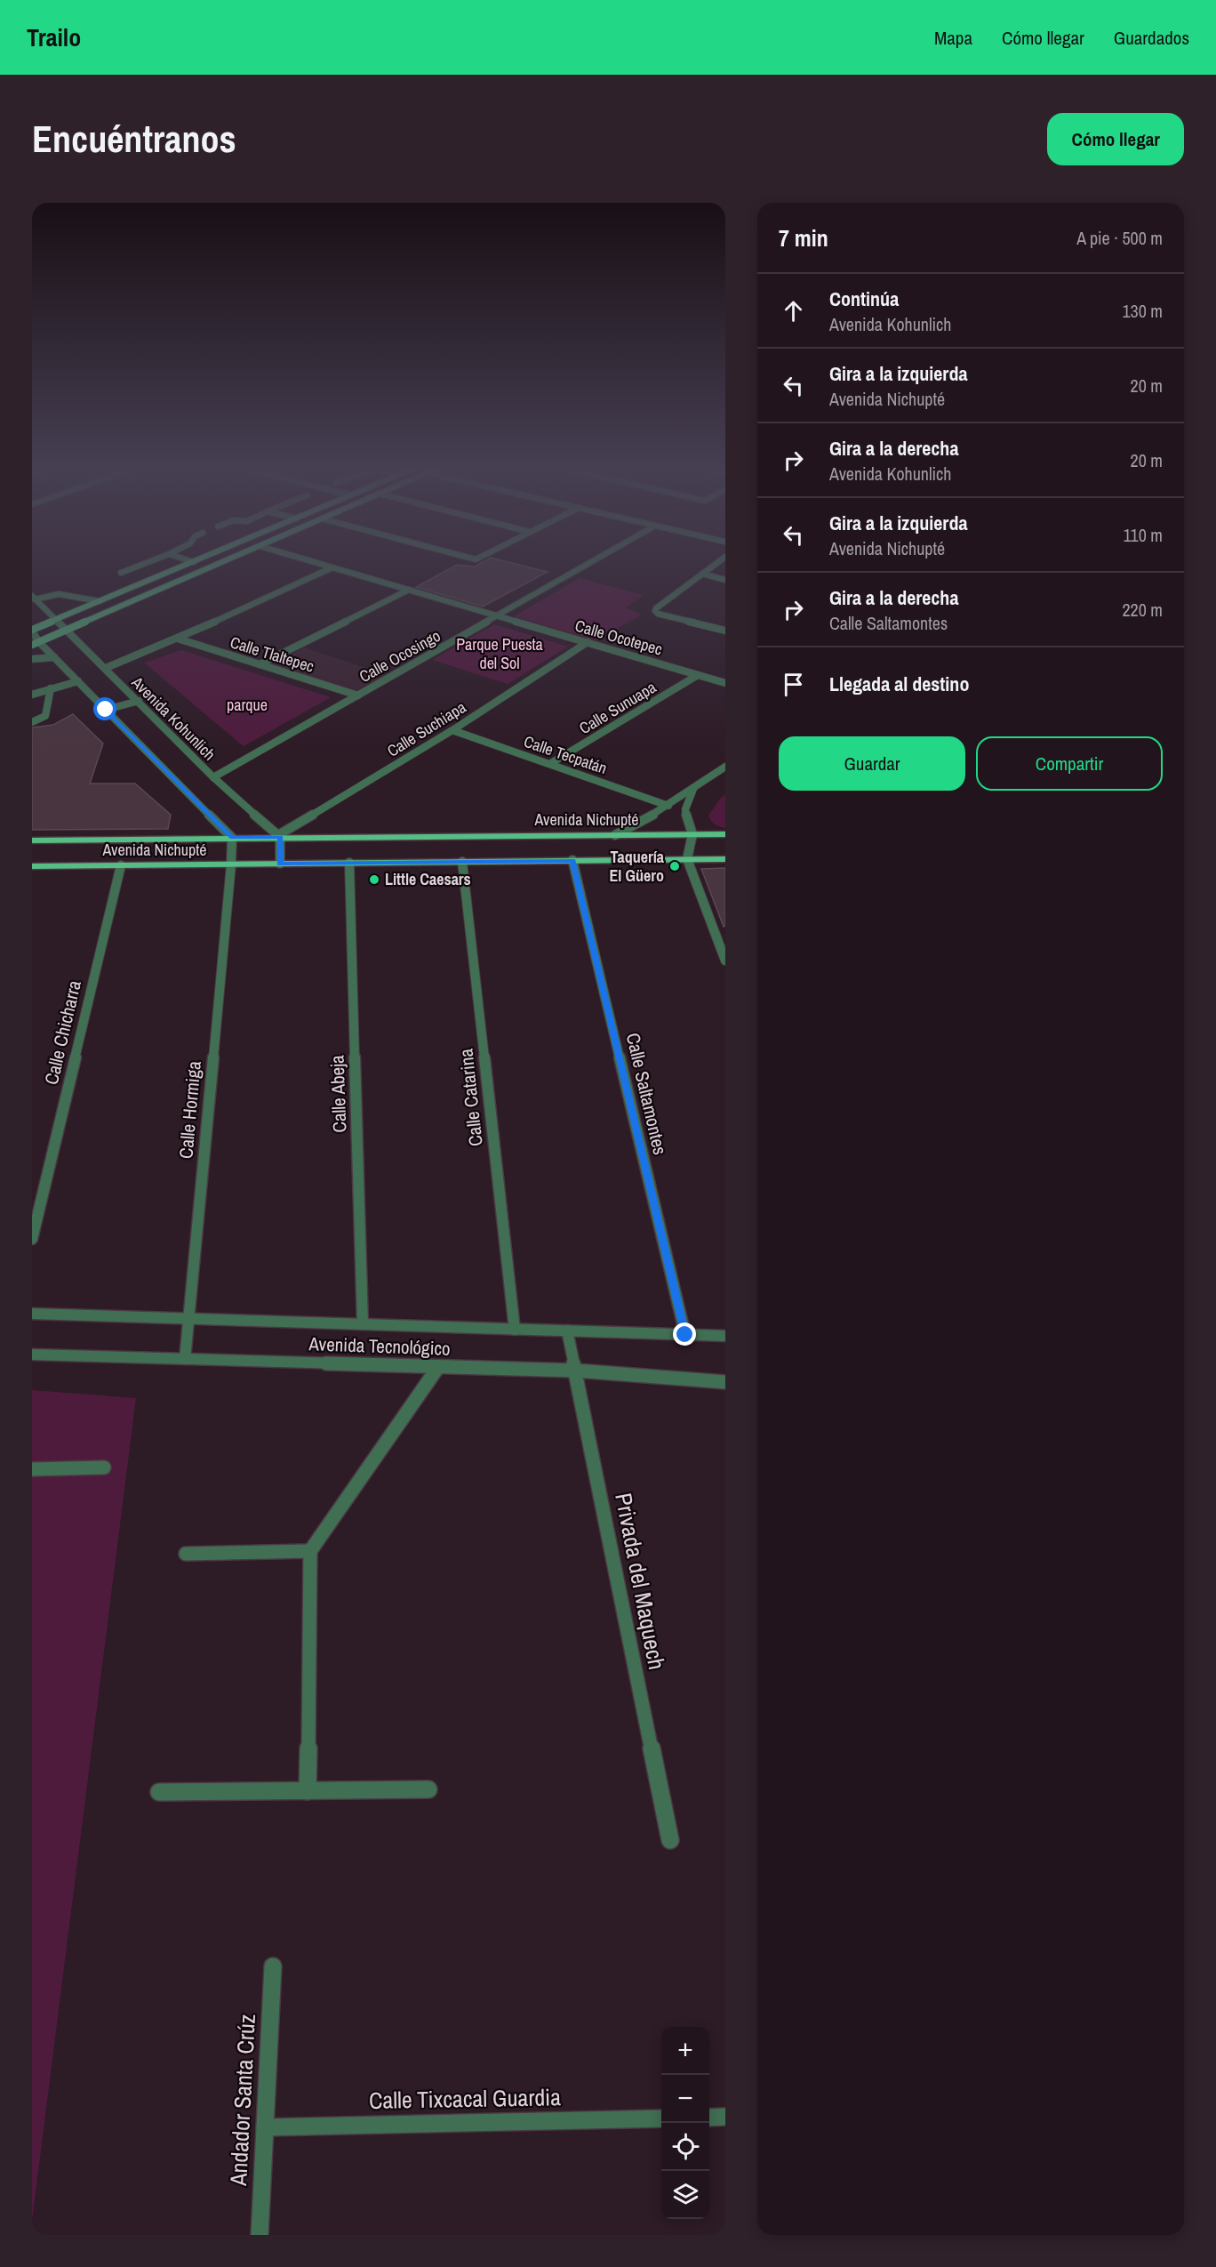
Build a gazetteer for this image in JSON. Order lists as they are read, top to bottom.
{
  "streets": {
    "main road": ["Avenida Nichupté"],
    "street": [
      "Calle Ocotepec",
      "Calle Tlaltepec",
      "Calle Ocosingo",
      "Calle Sunuapa",
      "Avenida Kohunlich",
      "Calle Suchiapa",
      "Calle Tecpatán",
      "Calle Chicharra",
      "Calle Abeja",
      "Calle Saltamontes",
      "Calle Catarina",
      "Calle Hormiga",
      "Avenida Tecnológico",
      "Privada del Maquech",
      "Calle Tixcacal Guardia",
      "Andador Santa Crúz"
    ]
  },
  "crossings": [
    ["Calle Ocotepec", "Calle Ocosingo"],
    ["Calle Ocotepec", "Calle Sunuapa"],
    ["Calle Ocotepec", "Calle Suchiapa"],
    ["Calle Tlaltepec", "Calle Ocosingo"],
    ["Calle Ocosingo", "Avenida Kohunlich"],
    ["Calle Sunuapa", "Calle Tecpatán"],
    ["Avenida Kohunlich", "Calle Suchiapa"],
    ["Avenida Kohunlich", "Avenida Nichupté"],
    ["Calle Suchiapa", "Calle Tecpatán"],
    ["Calle Suchiapa", "Avenida Nichupté"],
    ["Avenida Nichupté", "Calle Chicharra"],
    ["Avenida Nichupté", "Calle Abeja"],
    ["Avenida Nichupté", "Calle Saltamontes"],
    ["Avenida Nichupté", "Calle Catarina"],
    ["Avenida Nichupté", "Calle Hormiga"],
    ["Calle Abeja", "Avenida Tecnológico"],
    ["Calle Saltamontes", "Avenida Tecnológico"],
    ["Calle Catarina", "Avenida Tecnológico"],
    ["Calle Hormiga", "Avenida Tecnológico"],
    ["Avenida Tecnológico", "Privada del Maquech"],
    ["Calle Tixcacal Guardia", "Andador Santa Crúz"]
  ],
  "parks": ["Parque Puesta del Sol", "parque"],
  "places": ["Taquería El Güero", "Little Caesars"],
  "page": {
    "header": "Trailo",
    "nav": ["Mapa", "Cómo llegar", "Guardados"],
    "buttons": [
      "Cómo llegar",
      ["Guardar", "Compartir"]
    ],
    "title": "Encuéntranos",
    "heading": ["7 min", "A pie · 500 m"],
    "list": [
      ["Continúa", "Avenida Kohunlich", "130 m"],
      ["Gira a la izquierda", "Avenida Nichupté", "20 m"],
      ["Gira a la derecha", "Avenida Kohunlich", "20 m"],
      ["Gira a la izquierda", "Avenida Nichupté", "110 m"],
      ["Gira a la derecha", "Calle Saltamontes", "220 m"],
      "Llegada al destino"
    ],
    "map_buttons": ["+", "−"]
  }
}
